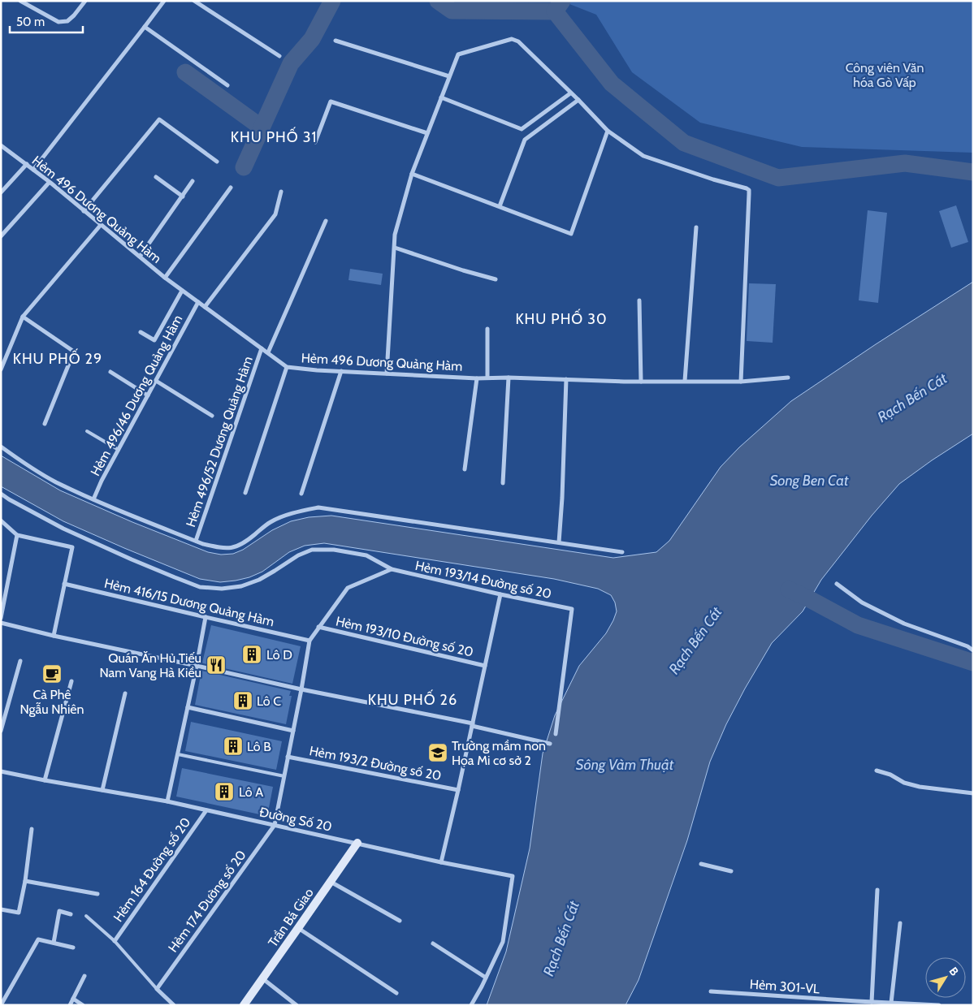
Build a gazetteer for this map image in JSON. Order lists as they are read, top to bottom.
{
  "streets": {
    "street": [
      "Hẻm 496 Dương Quảng Hàm",
      "Hẻm 496/46 Dương Quảng Hàm",
      "Hẻm 496/52 Dương Quảng Hàm",
      "Hẻm 193/14 Đường số 20",
      "Hẻm 416/15 Dương Quảng Hàm",
      "Hẻm 193/10 Đường số 20",
      "Hẻm 193/2 Đường số 20",
      "Đường Số 20",
      "Hẻm 164 Đường số 20",
      "Hẻm 174 Đường số 20",
      "Trần Bá Giao",
      "Hẻm 301-VL"
    ]
  },
  "crossings": [
    ["Hẻm 496 Dương Quảng Hàm", "Hẻm 496/46 Dương Quảng Hàm"],
    ["Hẻm 496 Dương Quảng Hàm", "Hẻm 496/52 Dương Quảng Hàm"],
    ["Đường Số 20", "Hẻm 164 Đường số 20"],
    ["Đường Số 20", "Hẻm 174 Đường số 20"],
    ["Đường Số 20", "Trần Bá Giao"]
  ],
  "districts": [
    "KHU PHỐ 31",
    "KHU PHỐ 30",
    "KHU PHỐ 29",
    "KHU PHỐ 26"
  ],
  "water": ["Rạch Bến Cát", "Song Ben Cat", "Sông Vàm Thuật"],
  "parks": ["Công viên Văn hóa Gò Vấp"],
  "places": {
    "building": [
      "Lô D",
      "Lô C",
      "Lô B",
      "Lô A"
    ],
    "restaurant": ["Quán Ăn Hủ Tiếu Nam Vang Hà Kiều"],
    "cafe": ["Cà Phê Ngẫu Nhiên"],
    "school or university": ["Trường mầm non Họa Mi cơ sở 2"]
  },
  "scale_bar": "50 m",
  "north": "top right"
}
